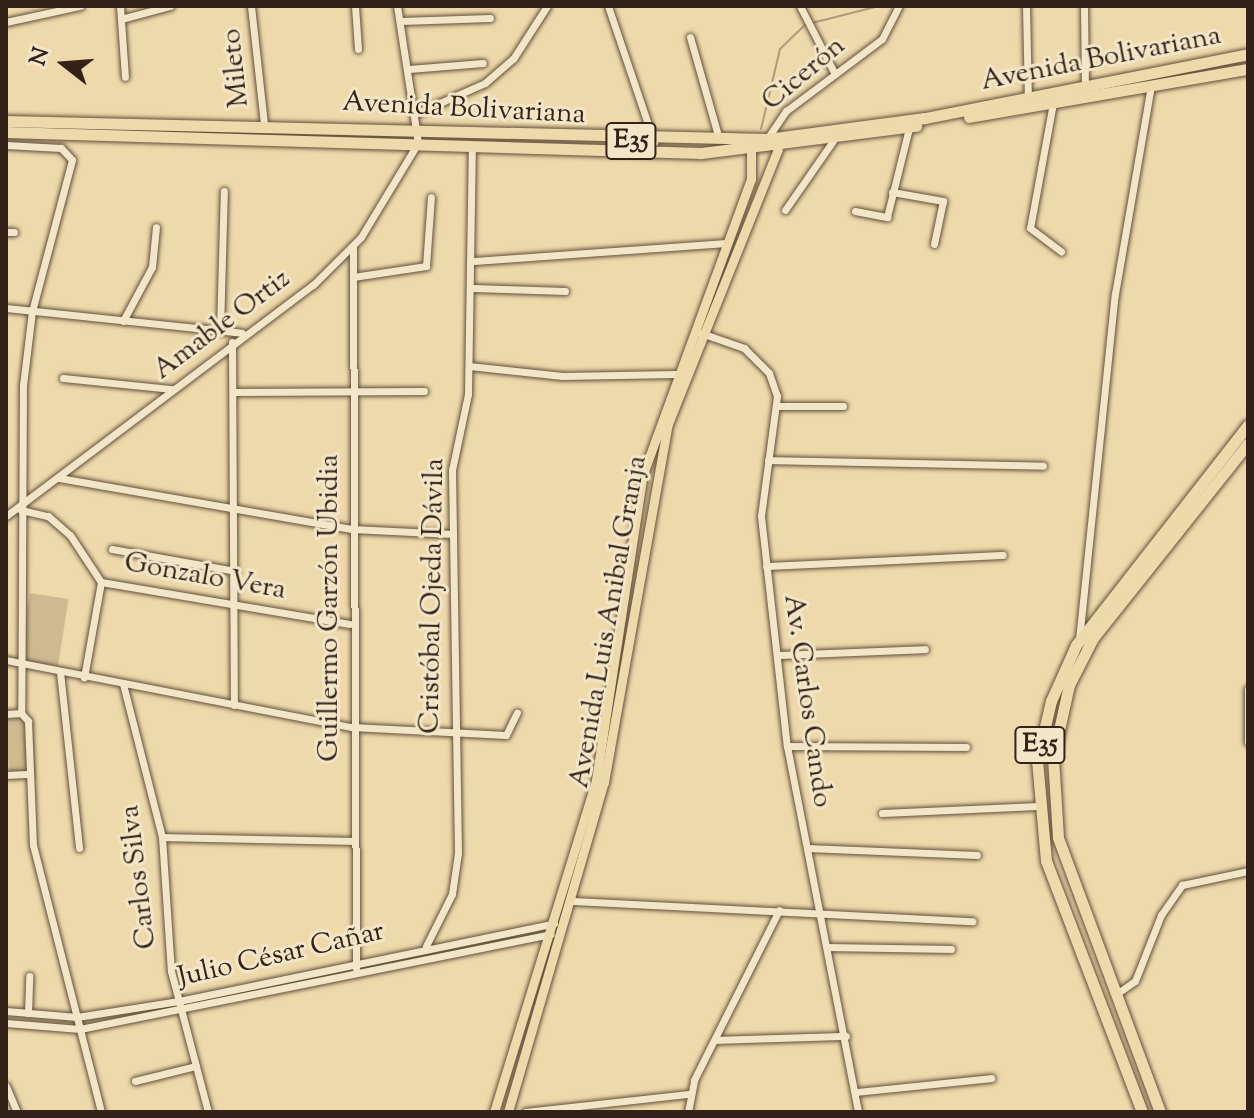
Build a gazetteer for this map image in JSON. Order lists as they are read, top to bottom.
{
  "streets": {
    "highway": ["Avenida Bolivariana", "E35"],
    "main road": ["Avenida Luis Anibal Granja"],
    "street": [
      "Mileto",
      "Cicerón",
      "Amable Ortiz",
      "Gonzalo Vera",
      "Cristóbal Ojeda Dávila",
      "Guillermo Garzón Ubidia",
      "Av. Carlos Cando",
      "Carlos Silva",
      "Julio César Cañar"
    ]
  },
  "crossings": [
    ["Avenida Bolivariana", "Mileto"],
    ["Avenida Bolivariana", "Cicerón"],
    ["Avenida Bolivariana", "Amable Ortiz"],
    ["Avenida Bolivariana", "Cristóbal Ojeda Dávila"],
    ["Avenida Bolivariana", "Avenida Luis Anibal Granja"],
    ["Amable Ortiz", "Guillermo Garzón Ubidia"],
    ["Gonzalo Vera", "Guillermo Garzón Ubidia"],
    ["Cristóbal Ojeda Dávila", "Julio César Cañar"],
    ["Guillermo Garzón Ubidia", "Julio César Cañar"],
    ["Avenida Luis Anibal Granja", "Julio César Cañar"],
    ["Carlos Silva", "Julio César Cañar"]
  ],
  "north": "left"
}
